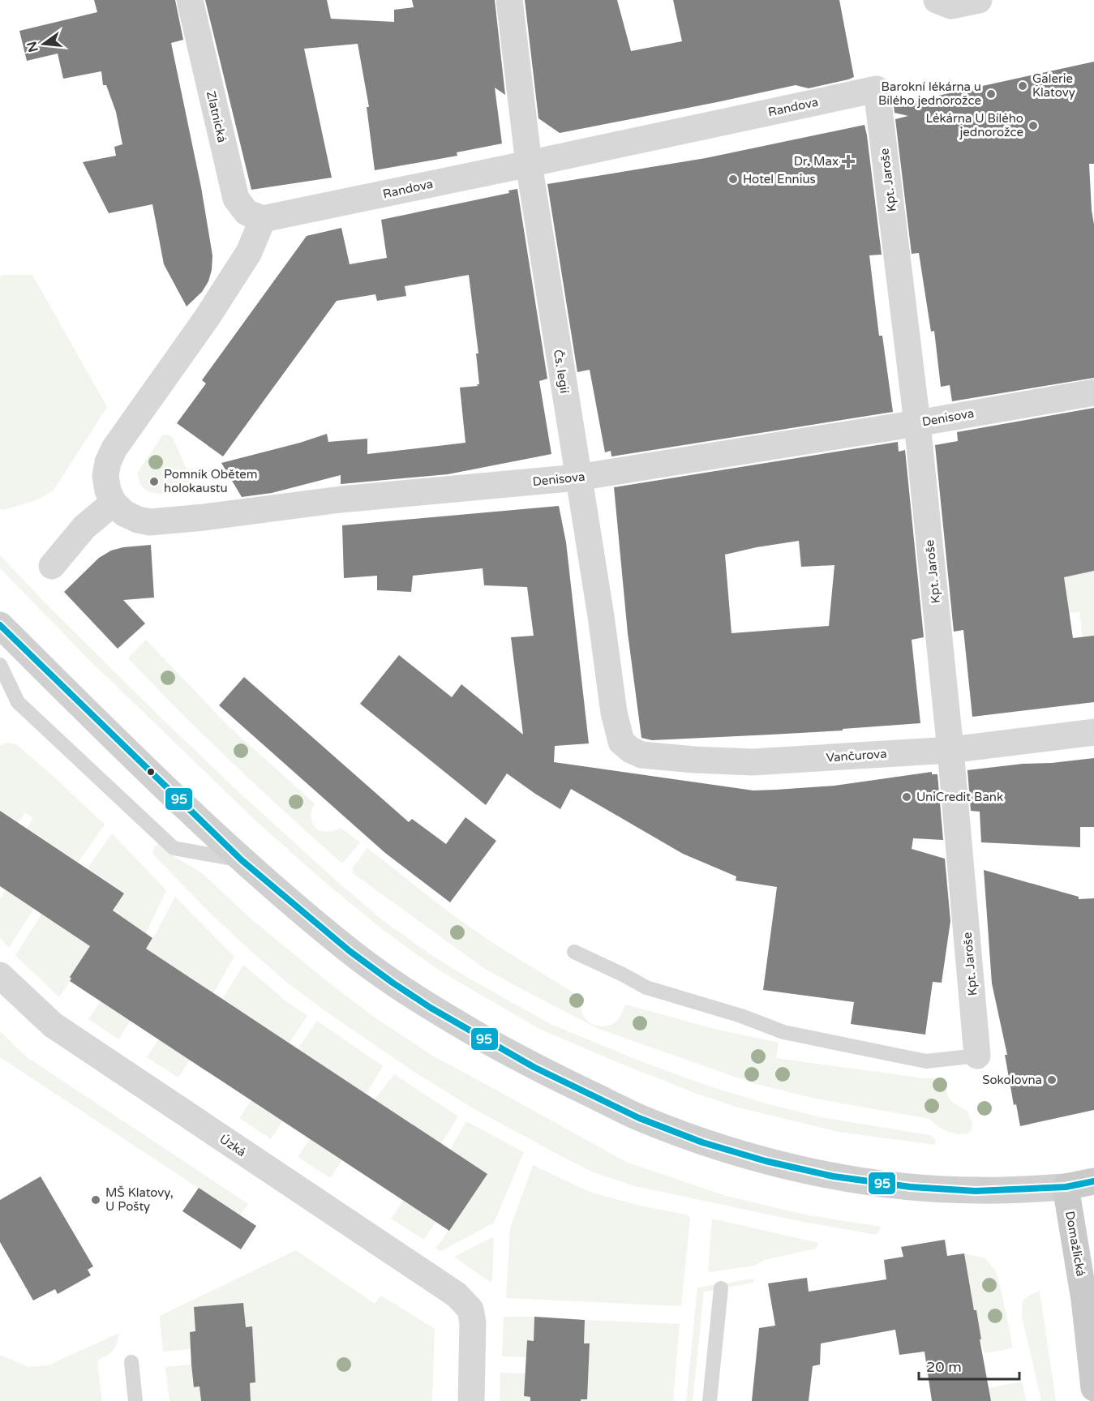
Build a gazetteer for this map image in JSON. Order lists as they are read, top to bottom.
{
  "streets": {
    "main road": ["Domažlická"],
    "street": [
      "Randova",
      "Zlatnická",
      "Kpt. Jaroše",
      "Čs. legií",
      "Denisova",
      "Vančurova",
      "Úzká"
    ]
  },
  "crossings": [
    ["Randova", "Zlatnická"],
    ["Randova", "Kpt. Jaroše"],
    ["Randova", "Čs. legií"],
    ["Kpt. Jaroše", "Denisova"],
    ["Kpt. Jaroše", "Vančurova"],
    ["Čs. legií", "Denisova"],
    ["Čs. legií", "Vančurova"]
  ],
  "places": {
    "other": [
      "Galerie Klatovy",
      "Barokní lékárna u Bílého jednorožce",
      "Lékárna U Bílého jednorožce",
      "Hotel Ennius",
      "Pomník Obětem holokaustu",
      "UniCredit Bank",
      "Sokolovna",
      "MŠ Klatovy, U Pošty"
    ],
    "health": ["Dr. Max"]
  },
  "lines": ["transit line 95"],
  "scale_bar": "20 m",
  "north": "left"
}
